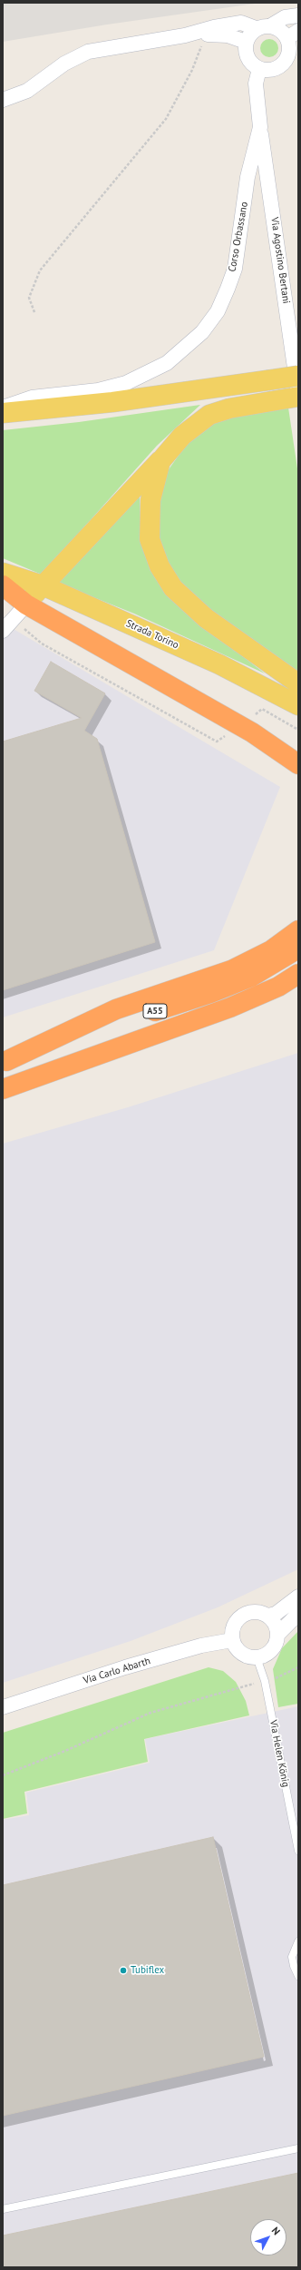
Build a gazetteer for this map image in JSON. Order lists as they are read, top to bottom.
{
  "streets": {
    "highway": ["A55"],
    "main road": ["Strada Torino"],
    "street": ["Corso Orbassano", "Via Agostino Bertani", "Via Carlo Abarth"],
    "lane": ["Via Helen König"]
  },
  "crossings": [
    ["Corso Orbassano", "Via Agostino Bertani"],
    ["Via Carlo Abarth", "Via Helen König"]
  ],
  "places": ["Tubiflex"],
  "north": "top right"
}
